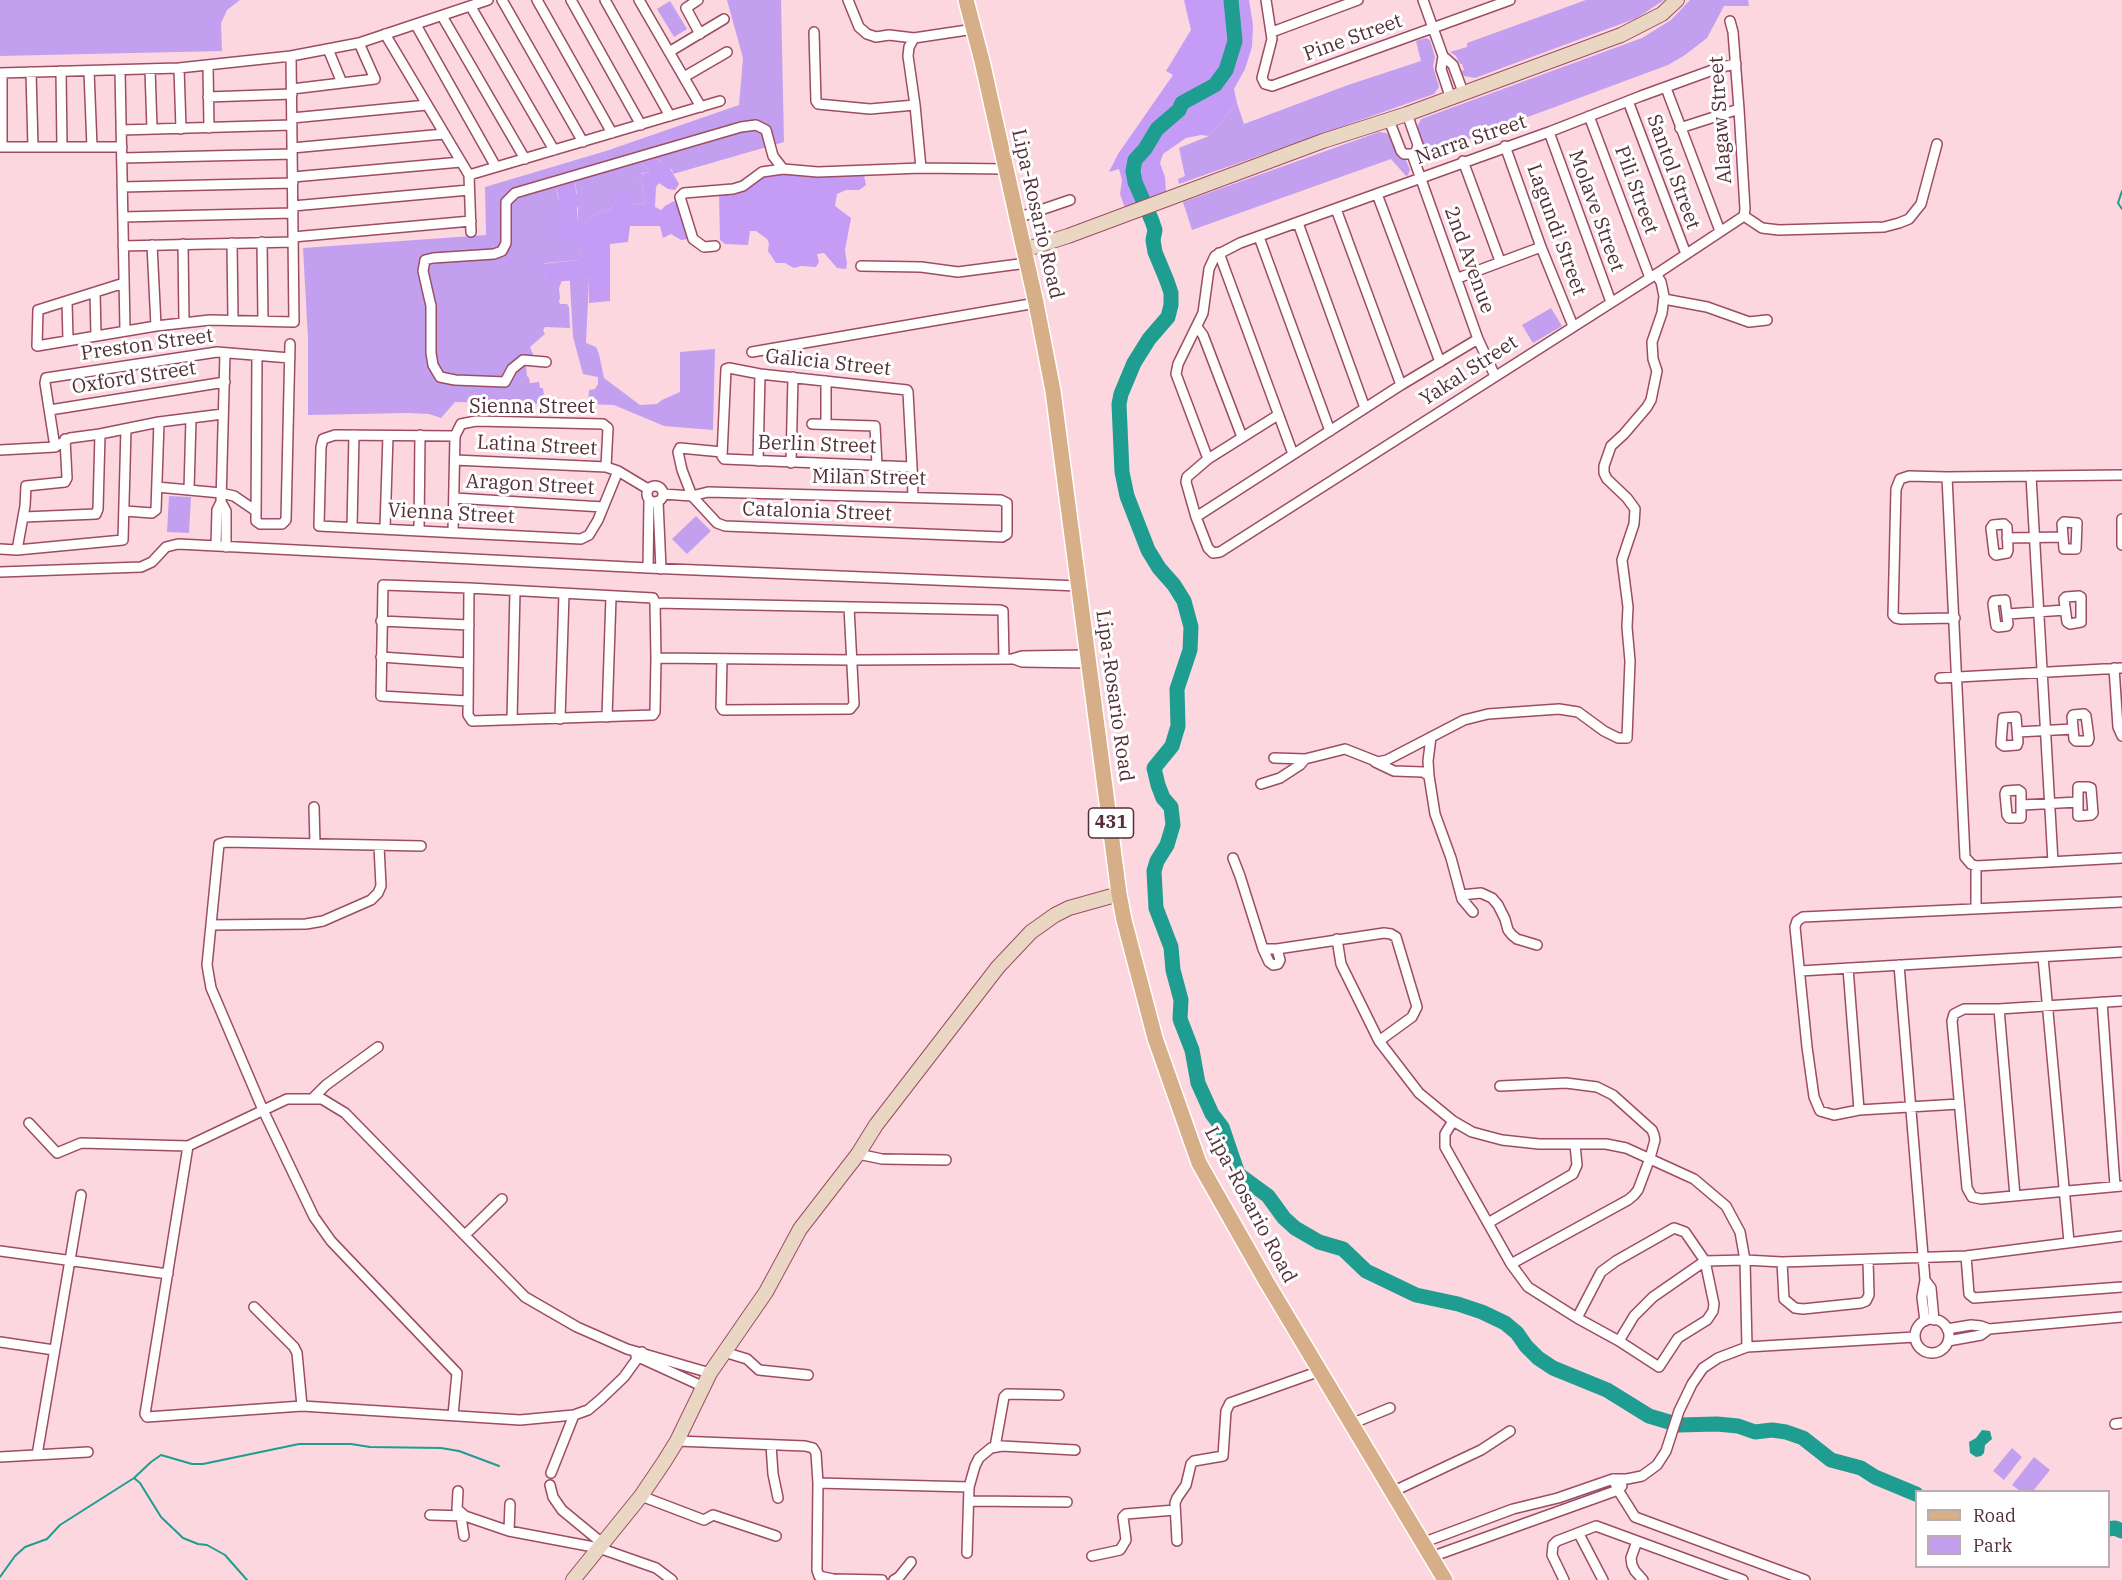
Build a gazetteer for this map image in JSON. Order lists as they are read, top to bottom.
{
  "streets": {
    "main road": ["Lipa-Rosario Road", "431"],
    "street": [
      "Pine Street",
      "Alagaw Street",
      "Narra Street",
      "Santol Street",
      "Pili Street",
      "Molave Street",
      "Lagundi Street",
      "2nd Avenue",
      "Preston Street",
      "Galicia Street",
      "Yakal Street",
      "Oxford Street",
      "Sienna Street",
      "Berlin Street",
      "Latina Street",
      "Milan Street",
      "Aragon Street",
      "Catalonia Street",
      "Vienna Street"
    ]
  },
  "crossings": [
    ["Alagaw Street", "Narra Street"],
    ["Alagaw Street", "Yakal Street"],
    ["Narra Street", "Santol Street"],
    ["Narra Street", "Pili Street"],
    ["Narra Street", "Molave Street"],
    ["Narra Street", "Lagundi Street"],
    ["Narra Street", "2nd Avenue"],
    ["Santol Street", "Yakal Street"],
    ["Pili Street", "Yakal Street"],
    ["Molave Street", "Yakal Street"],
    ["Lagundi Street", "Yakal Street"],
    ["2nd Avenue", "Yakal Street"],
    ["Preston Street", "Oxford Street"],
    ["Galicia Street", "Berlin Street"],
    ["Galicia Street", "Milan Street"],
    ["Sienna Street", "Latina Street"],
    ["Sienna Street", "Vienna Street"],
    ["Berlin Street", "Catalonia Street"],
    ["Latina Street", "Milan Street"],
    ["Milan Street", "Catalonia Street"],
    ["Aragon Street", "Vienna Street"]
  ],
  "legend": ["Road", "Park"]
}
